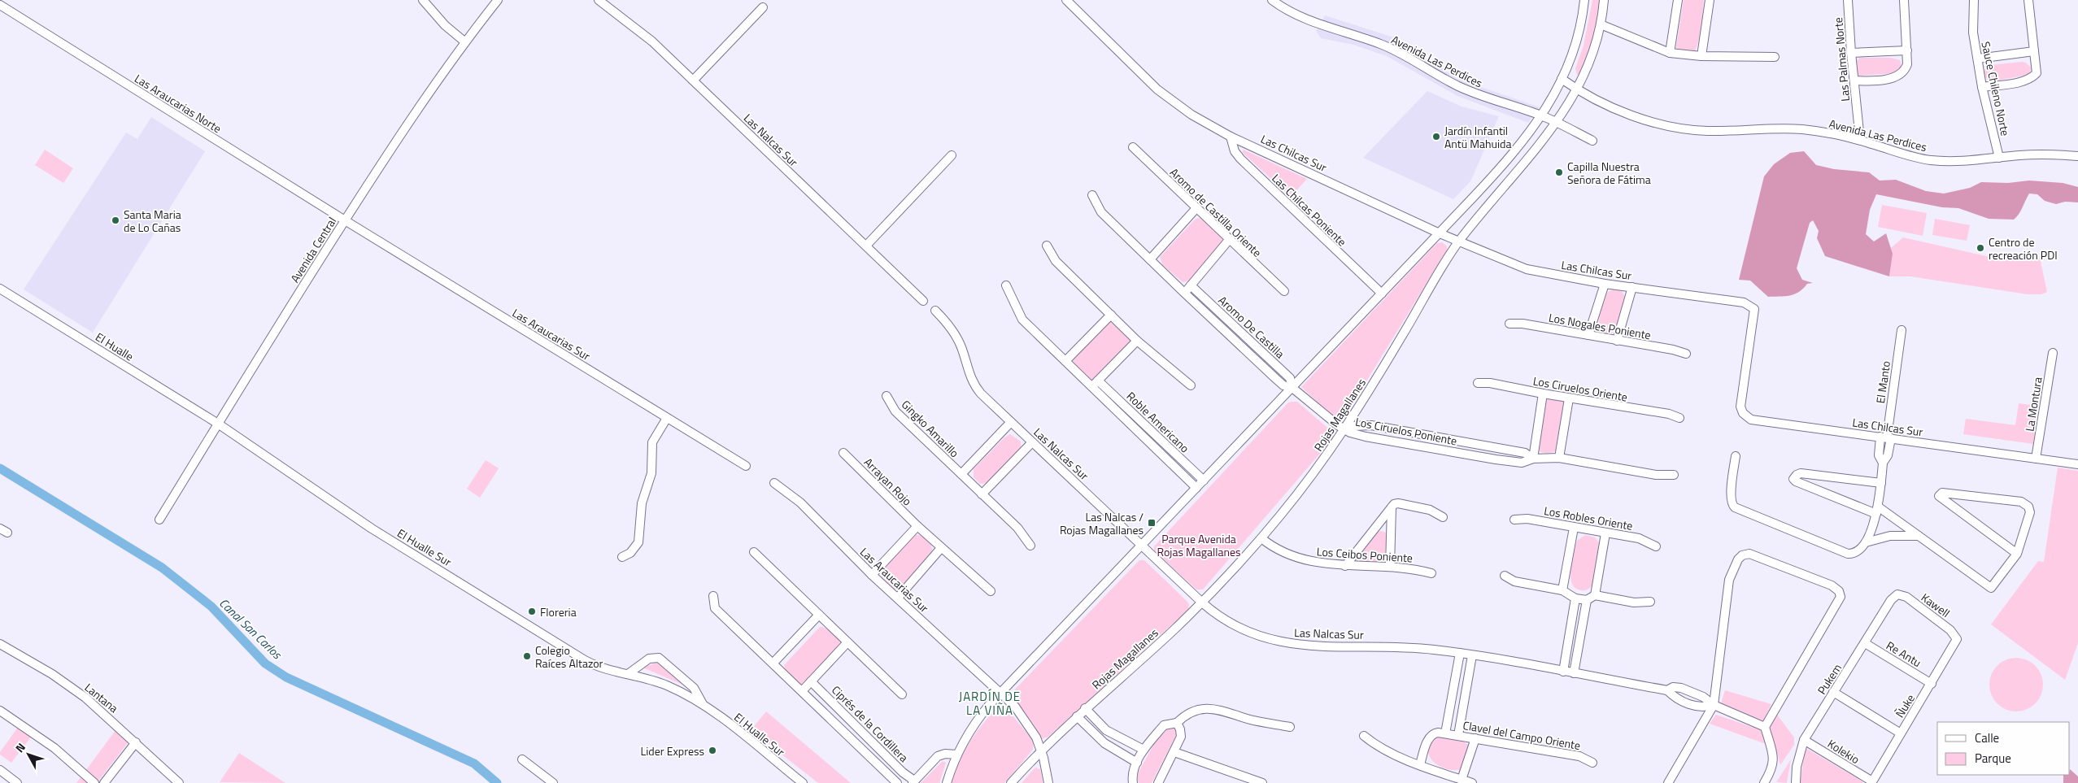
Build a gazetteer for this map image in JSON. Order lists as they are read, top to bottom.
{
  "streets": {
    "street": [
      "Las Palmas Norte",
      "Avenida Las Perdices",
      "Sauce Chileno Norte",
      "Las Araucarias Norte",
      "Las Nalcas Sur",
      "Las Chilcas Sur",
      "Las Chilcas Poniente",
      "Aromo de Castilla Oriente",
      "Avenida Central",
      "Los Nogales Poniente",
      "Aromo De Castilla",
      "Las Araucarias Sur",
      "El Hualle",
      "El Manto",
      "Los Ciruelos Oriente",
      "La Montura",
      "Rojas Magallanes",
      "Roble Americano",
      "Gingko Amarillo",
      "Los Ciruelos Poniente",
      "Arrayan Rojo",
      "Los Robles Oriente",
      "El Hualle Sur",
      "Los Ceibos Poniente",
      "Kawell",
      "Re Antu",
      "Pukem",
      "Lantana",
      "Ñuke",
      "Ciprés de la Cordillera",
      "Clavel del Campo Oriente",
      "Kolekio"
    ]
  },
  "crossings": [
    ["Las Palmas Norte", "Avenida Las Perdices"],
    ["Avenida Las Perdices", "Sauce Chileno Norte"],
    ["Avenida Las Perdices", "Rojas Magallanes"],
    ["Las Araucarias Norte", "Avenida Central"],
    ["Las Araucarias Norte", "Las Araucarias Sur"],
    ["Las Nalcas Sur", "Rojas Magallanes"],
    ["Las Nalcas Sur", "Gingko Amarillo"],
    ["Las Chilcas Sur", "Las Chilcas Poniente"],
    ["Las Chilcas Sur", "El Manto"],
    ["Las Chilcas Sur", "La Montura"],
    ["Las Chilcas Sur", "Rojas Magallanes"],
    ["Avenida Central", "Las Araucarias Sur"],
    ["Avenida Central", "El Hualle"],
    ["Avenida Central", "El Hualle Sur"],
    ["Aromo De Castilla", "Rojas Magallanes"],
    ["Aromo De Castilla", "Los Ciruelos Poniente"],
    ["El Hualle", "El Hualle Sur"],
    ["Rojas Magallanes", "Los Ciruelos Poniente"],
    ["Rojas Magallanes", "Los Ceibos Poniente"],
    ["Kawell", "Pukem"],
    ["Kawell", "Ñuke"],
    ["Re Antu", "Pukem"],
    ["Re Antu", "Ñuke"],
    ["Pukem", "Kolekio"],
    ["Ñuke", "Kolekio"]
  ],
  "districts": ["JARDÍN DE LA VIÑA"],
  "water": ["Canal San Carlos"],
  "parks": ["Parque Avenida Rojas Magallanes"],
  "places": {
    "other": [
      "Jardín Infantil Antü Mahuida",
      "Capilla Nuestra Señora de Fátima",
      "Santa Maria de Lo Cañas",
      "Centro de recreación PDI",
      "Floreria",
      "Colegio Raíces Altazor",
      "Lider Express"
    ],
    "transit": ["Las Nalcas / Rojas Magallanes"]
  },
  "legend": ["Calle", "Parque"],
  "north": "top left"
}
